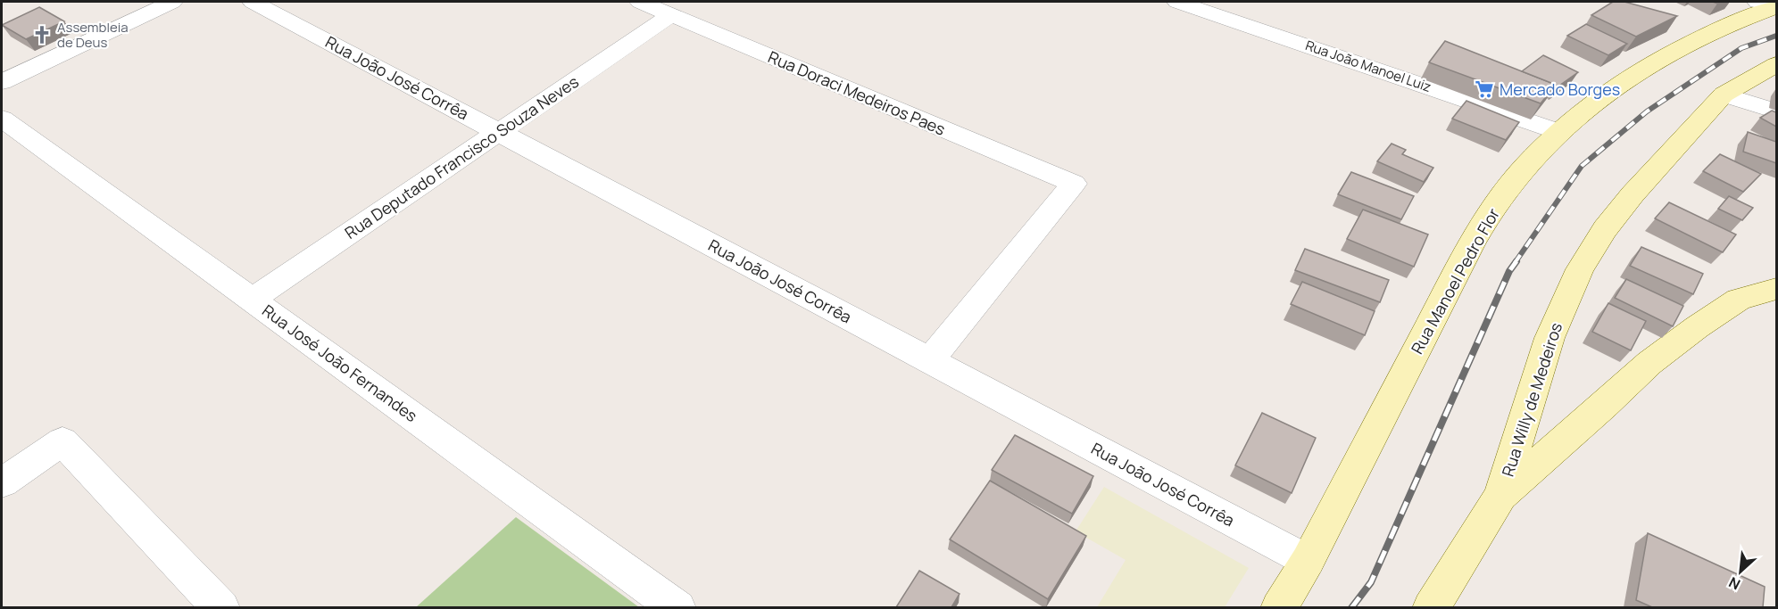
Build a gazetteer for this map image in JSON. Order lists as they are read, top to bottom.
{
  "streets": {
    "street": [
      "Rua João Manoel Luiz",
      "Rua João José Corrêa",
      "Rua Doraci Medeiros Paes",
      "Rua Deputado Francisco Souza Neves",
      "Rua Manoel Pedro Flor",
      "Rua José João Fernandes",
      "Rua Willy de Medeiros"
    ]
  },
  "crossings": [
    ["Rua João Manoel Luiz", "Rua Manoel Pedro Flor"],
    ["Rua João José Corrêa", "Rua Doraci Medeiros Paes"],
    ["Rua João José Corrêa", "Rua Deputado Francisco Souza Neves"],
    ["Rua João José Corrêa", "Rua Manoel Pedro Flor"],
    ["Rua Doraci Medeiros Paes", "Rua Deputado Francisco Souza Neves"],
    ["Rua Deputado Francisco Souza Neves", "Rua José João Fernandes"]
  ],
  "places": {
    "church": ["Assembleia de Deus"],
    "supermarket": ["Mercado Borges"]
  },
  "north": "bottom left"
}
